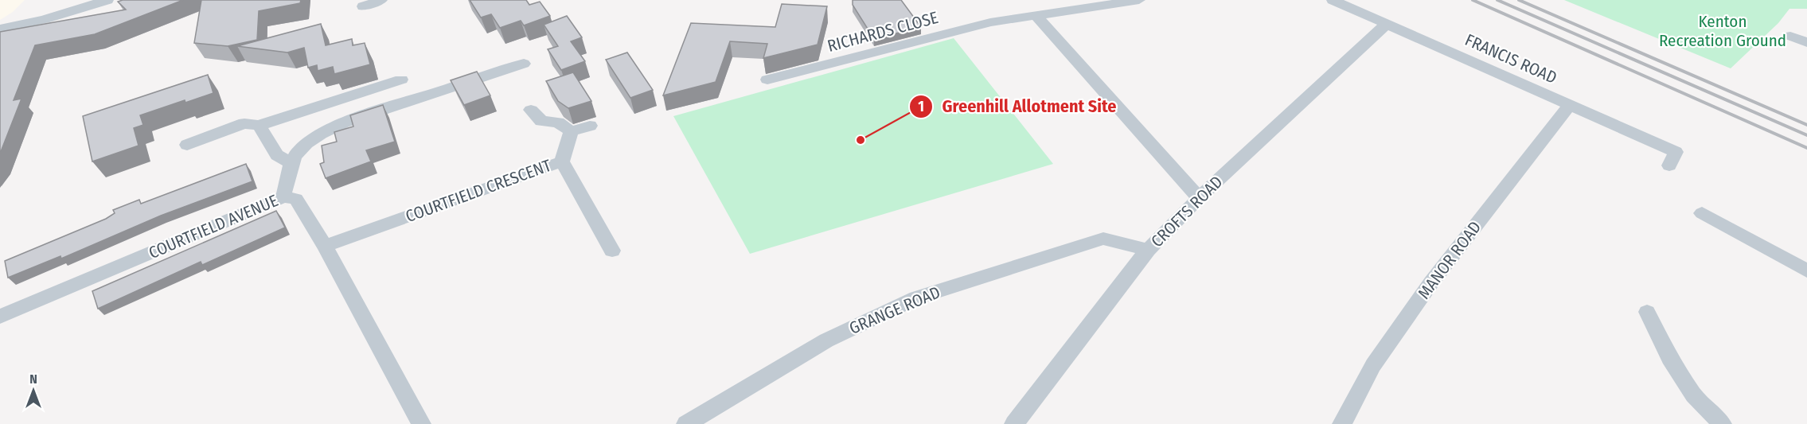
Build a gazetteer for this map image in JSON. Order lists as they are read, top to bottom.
{
  "streets": {
    "street": [
      "RICHARDS CLOSE",
      "FRANCIS ROAD",
      "COURTFIELD CRESCENT",
      "CROFTS ROAD",
      "COURTFIELD AVENUE",
      "MANOR ROAD",
      "GRANGE ROAD"
    ]
  },
  "crossings": [
    ["FRANCIS ROAD", "CROFTS ROAD"],
    ["FRANCIS ROAD", "MANOR ROAD"],
    ["COURTFIELD CRESCENT", "COURTFIELD AVENUE"],
    ["CROFTS ROAD", "GRANGE ROAD"]
  ],
  "parks": ["Kenton Recreation Ground"],
  "places": ["Greenhill Allotment Site"],
  "north": "top"
}
